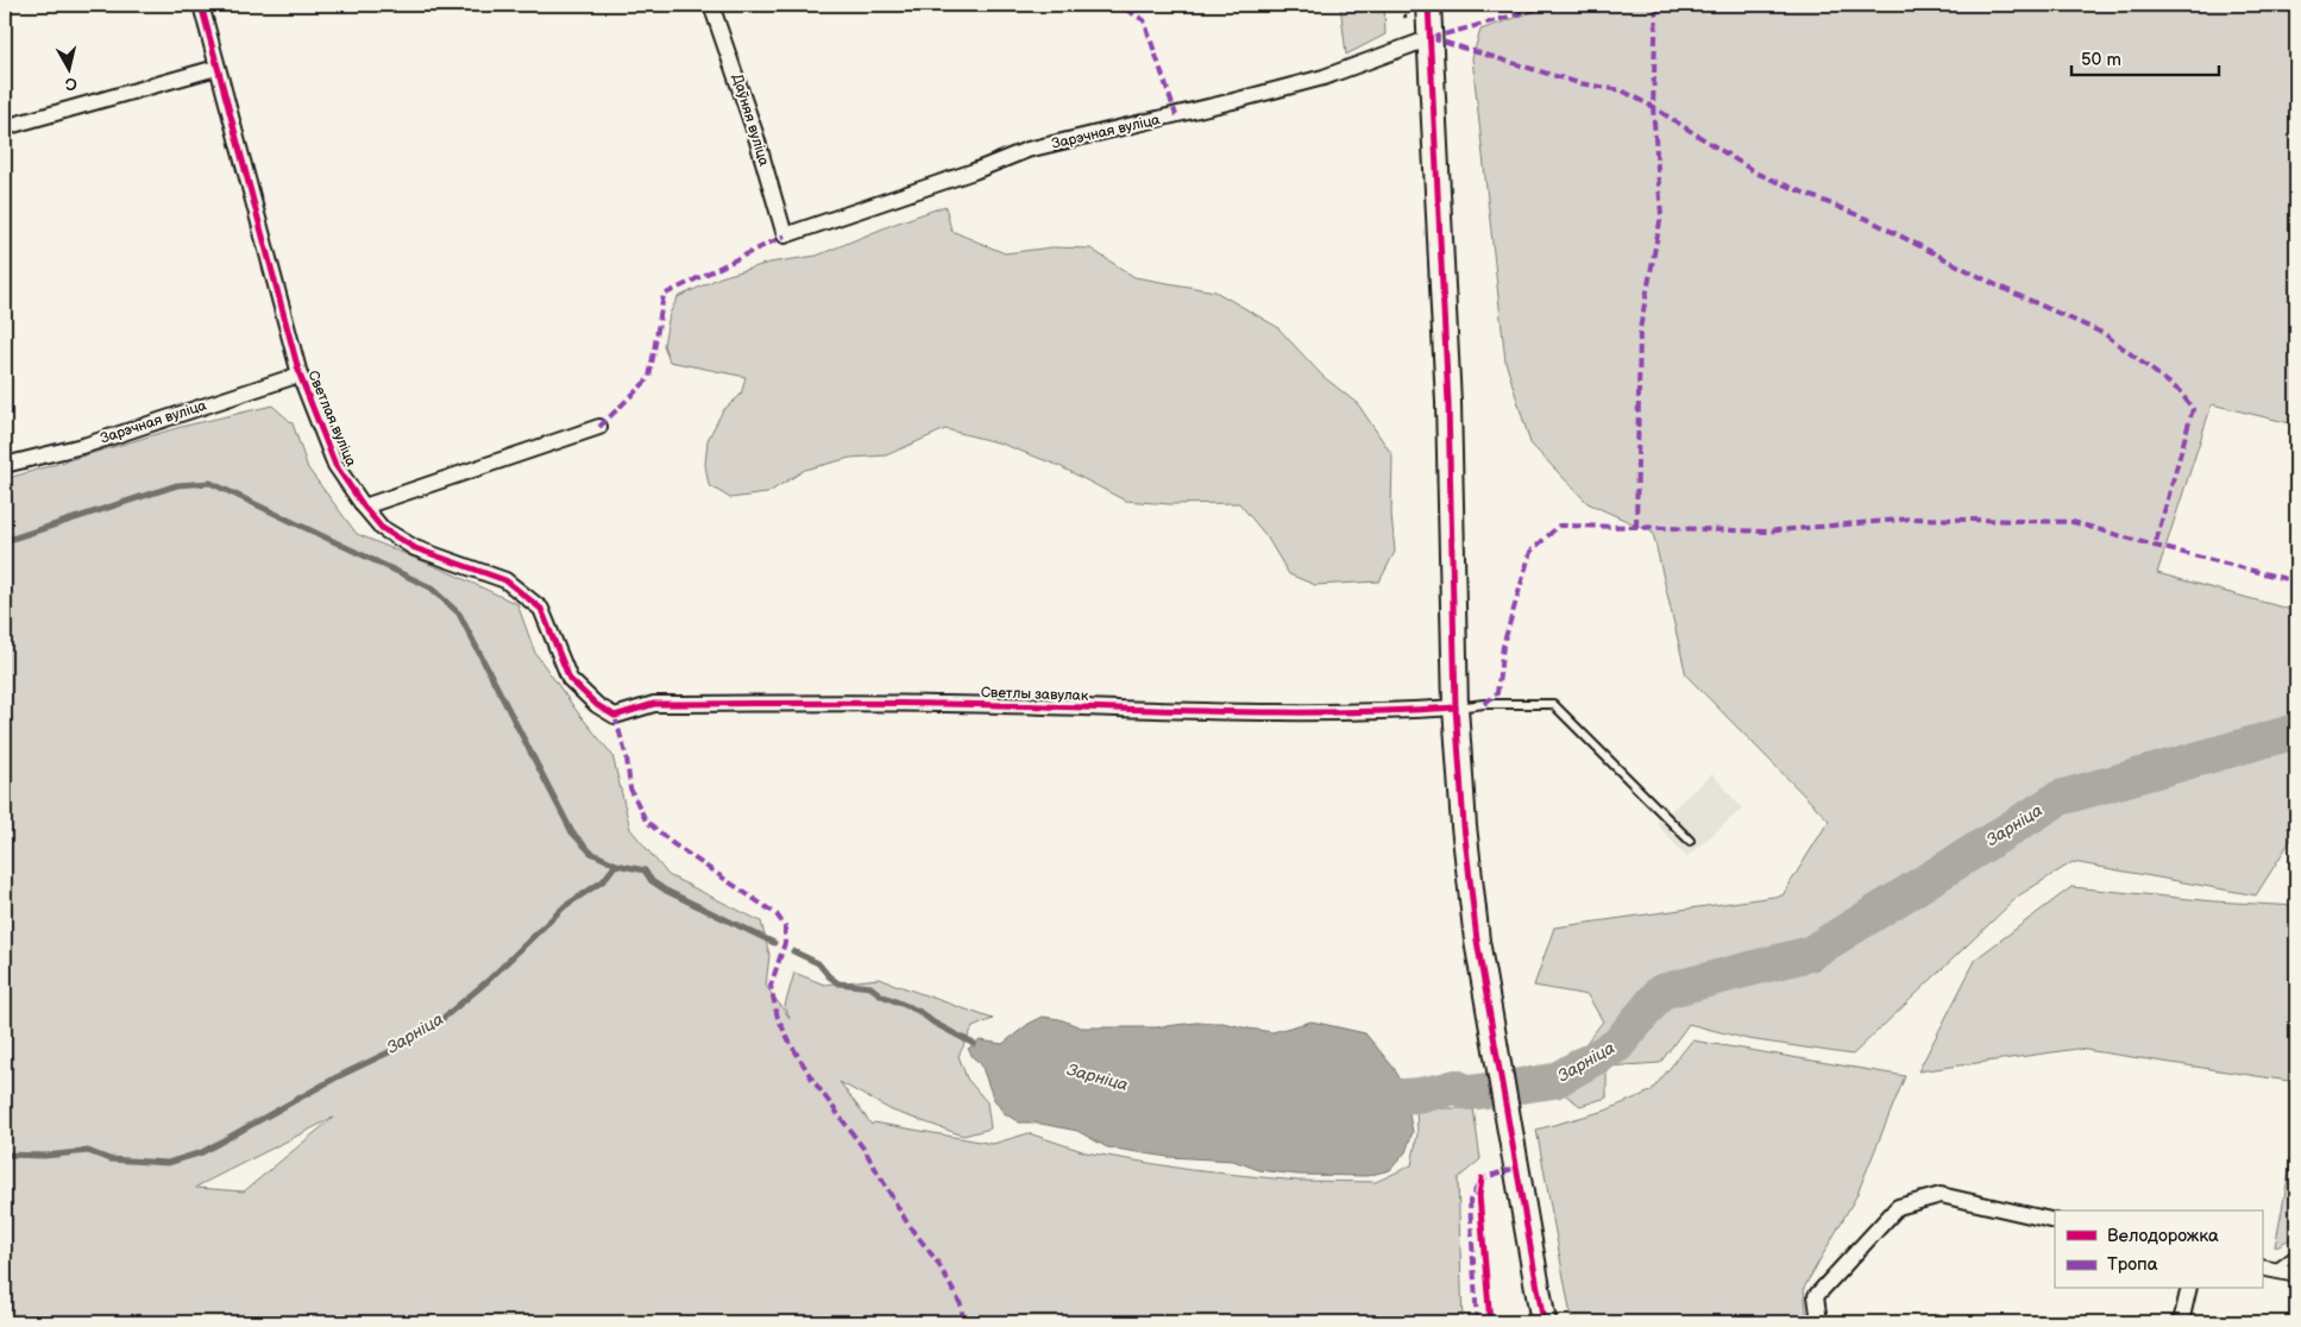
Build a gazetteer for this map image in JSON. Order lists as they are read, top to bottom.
{
  "streets": {
    "street": [
      "Даўняя вуліца",
      "Зарэчная вуліца",
      "Светлая вуліца",
      "Светлы завулак"
    ]
  },
  "crossings": [
    ["Даўняя вуліца", "Зарэчная вуліца"],
    ["Зарэчная вуліца", "Светлая вуліца"],
    ["Светлая вуліца", "Светлы завулак"]
  ],
  "water": ["Зарніца"],
  "legend": ["Велодорожка", "Тропа"],
  "scale_bar": "50 m",
  "north": "bottom"
}
